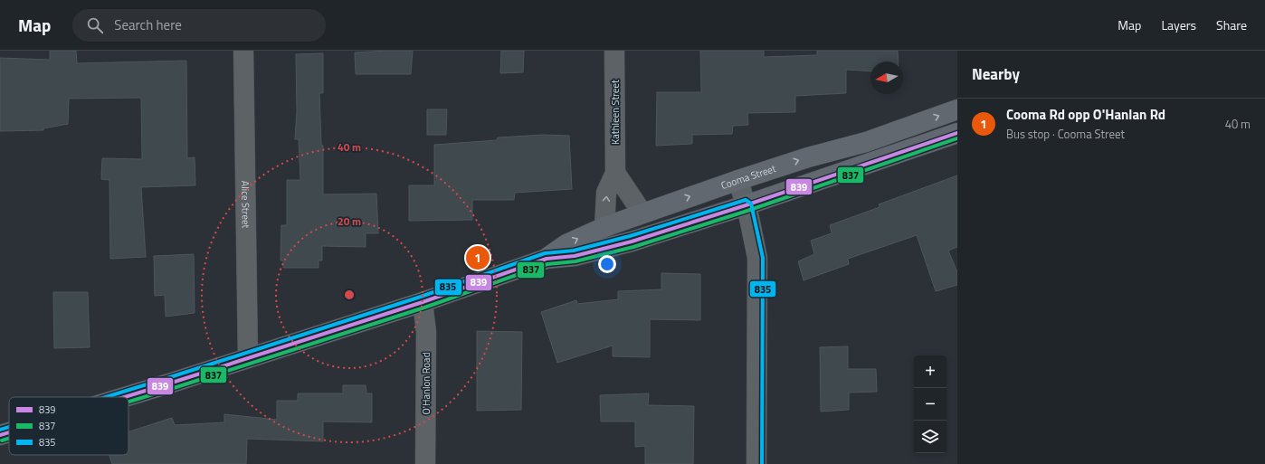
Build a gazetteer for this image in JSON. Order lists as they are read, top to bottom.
{
  "streets": {
    "main road": ["Cooma Street"],
    "street": ["Kathleen Street", "Alice Street", "O'Hanlon Road"]
  },
  "crossings": [
    ["Kathleen Street", "Cooma Street"],
    ["Cooma Street", "Alice Street"],
    ["Cooma Street", "O'Hanlon Road"]
  ],
  "lines": ["transit line 839", "transit line 837", "transit line 835"],
  "legend": ["839", "837", "835"],
  "north": "left",
  "page": {
    "header": "Map",
    "search": "Search here",
    "nav": ["Map", "Layers", "Share"],
    "heading": "Nearby",
    "list": [
      {
        "mark": "1",
        "name": "Cooma Rd opp O'Hanlan Rd",
        "note": "Bus stop · Cooma Street",
        "value": "40 m"
      }
    ],
    "pins": "1",
    "map_buttons": ["+", "−"]
  },
  "rings": ["40 m", "20 m"]
}
